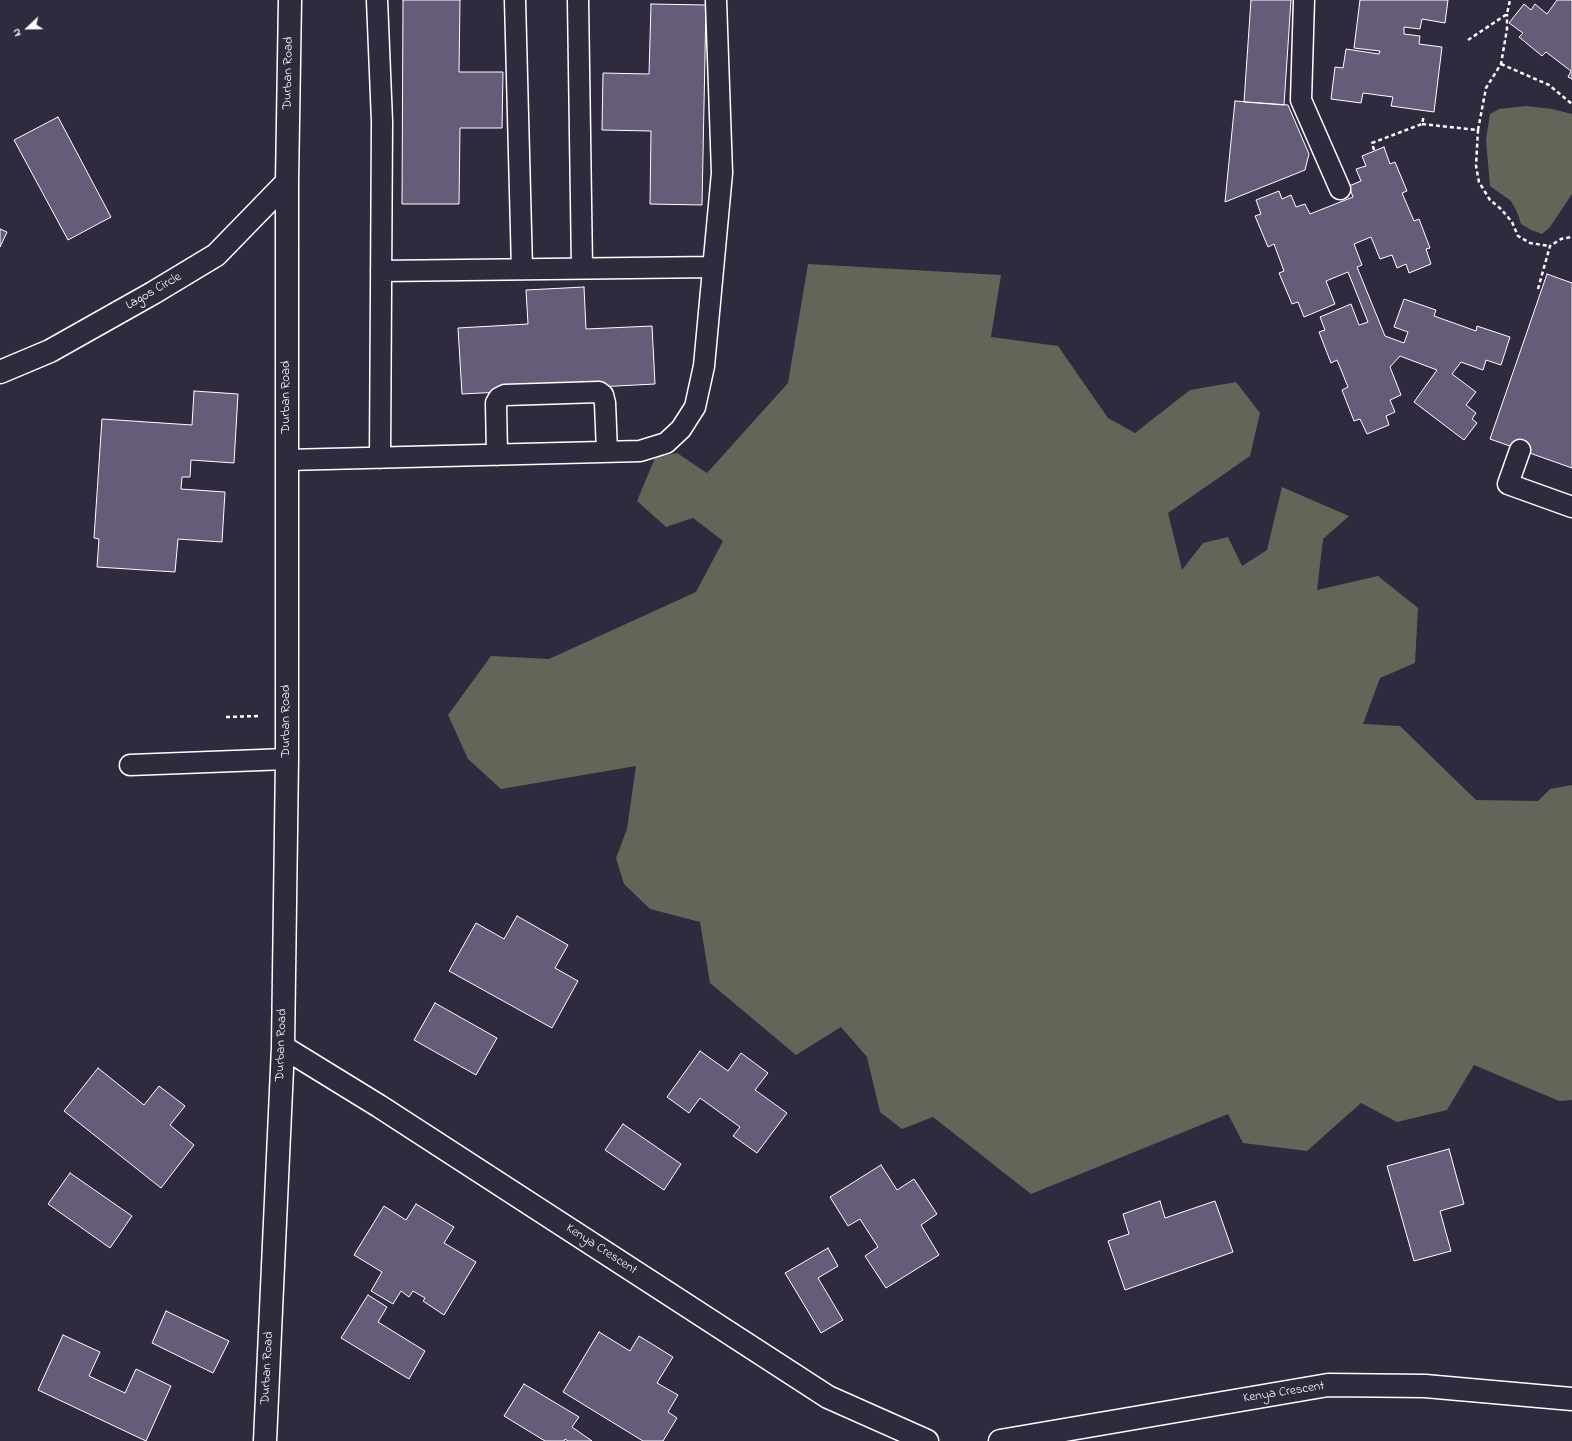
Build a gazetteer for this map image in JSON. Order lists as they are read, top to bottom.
{
  "streets": {
    "street": ["Durban Road", "Lagos Circle", "Kenya Crescent"]
  },
  "crossings": [
    ["Durban Road", "Lagos Circle"],
    ["Durban Road", "Kenya Crescent"]
  ],
  "north": "left"
}
